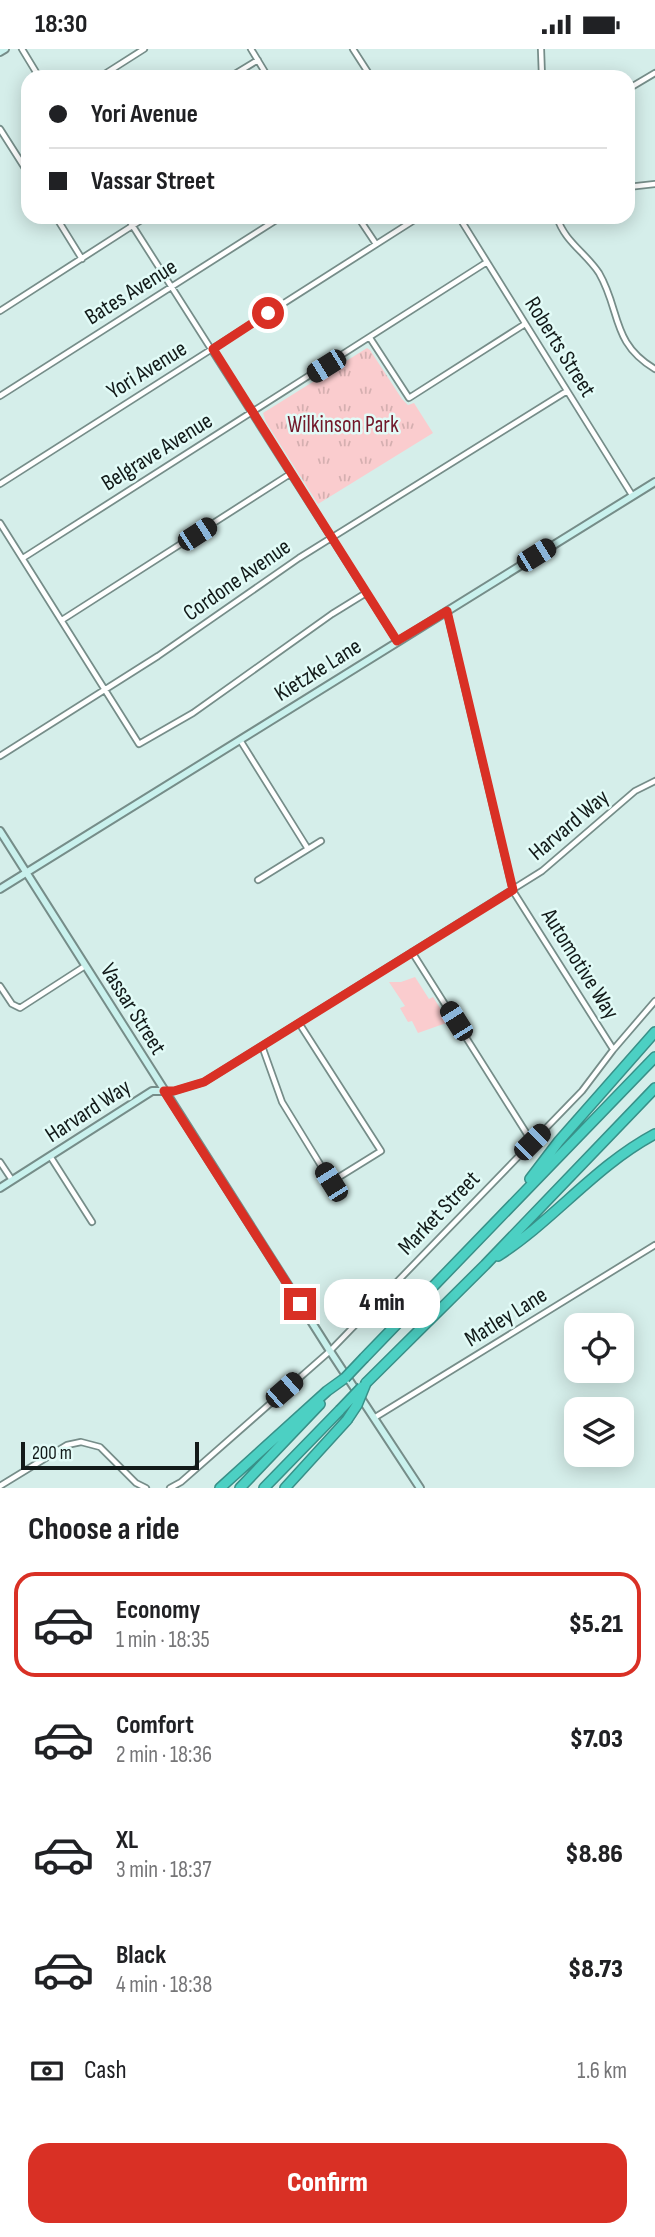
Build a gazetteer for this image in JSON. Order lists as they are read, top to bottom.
{
  "streets": {
    "street": [
      "Bates Avenue",
      "Roberts Street",
      "Yori Avenue",
      "Belgrave Avenue",
      "Cordone Avenue",
      "Kietzke Lane",
      "Harvard Way",
      "Automotive Way",
      "Vassar Street",
      "Market Street",
      "Matley Lane"
    ]
  },
  "crossings": [
    ["Roberts Street", "Belgrave Avenue"],
    ["Roberts Street", "Cordone Avenue"],
    ["Roberts Street", "Kietzke Lane"],
    ["Kietzke Lane", "Automotive Way"],
    ["Kietzke Lane", "Vassar Street"],
    ["Harvard Way", "Automotive Way"],
    ["Harvard Way", "Vassar Street"],
    ["Automotive Way", "Market Street"],
    ["Vassar Street", "Market Street"],
    ["Vassar Street", "Matley Lane"]
  ],
  "parks": ["Wilkinson Park"],
  "scale_bar": "200 m",
  "page": {
    "status": "18:30",
    "banner": ["Yori Avenue", "Vassar Street"],
    "bubble": "4 min",
    "scale": "200 m",
    "heading": "Choose a ride",
    "list": [
      {
        "name": "Economy",
        "note": "1 min · 18:35",
        "value": "$5.21"
      },
      {
        "name": "Comfort",
        "note": "2 min · 18:36",
        "value": "$7.03"
      },
      {
        "name": "XL",
        "note": "3 min · 18:37",
        "value": "$8.86"
      },
      {
        "name": "Black",
        "note": "4 min · 18:38",
        "value": "$8.73"
      }
    ],
    "pay": ["Cash", "1.6 km"],
    "buttons": "Confirm"
  }
}
